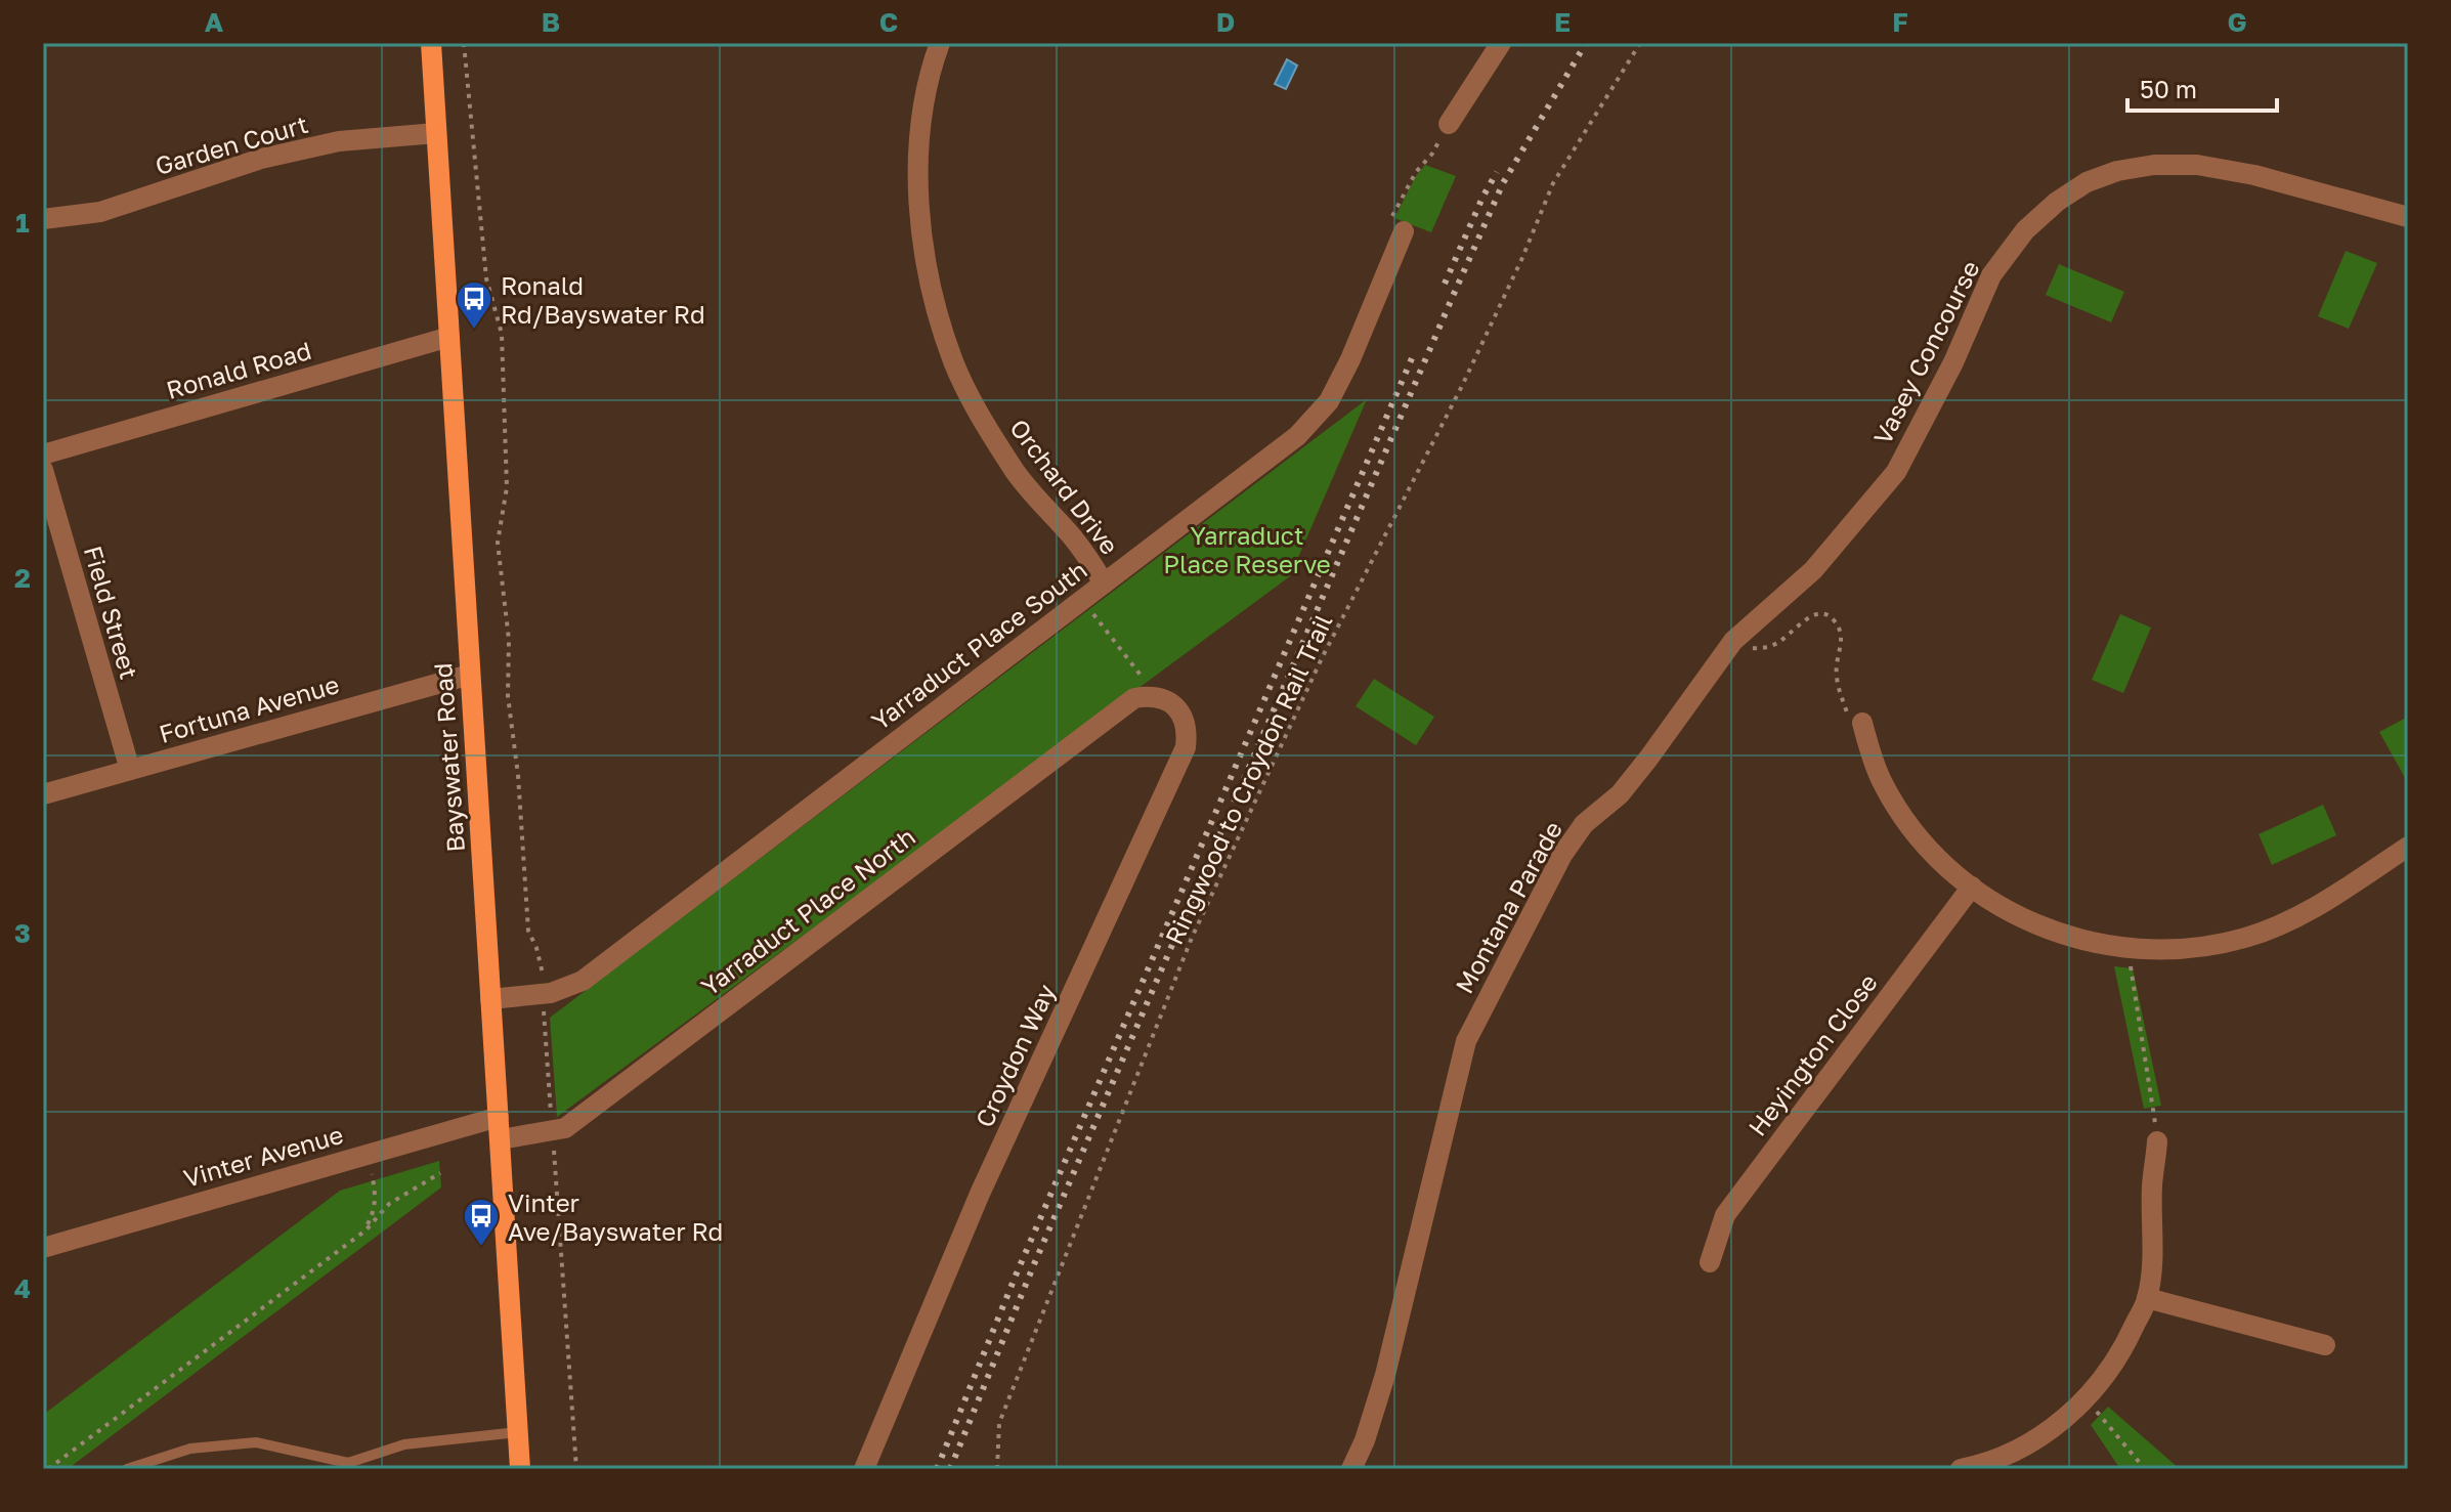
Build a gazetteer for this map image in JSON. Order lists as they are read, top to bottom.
{
  "streets": {
    "main road": ["Bayswater Road"],
    "street": [
      "Garden Court",
      "Vasey Concourse",
      "Ronald Road",
      "Orchard Drive",
      "Field Street",
      "Yarraduct Place South",
      "Fortuna Avenue",
      "Montana Parade",
      "Yarraduct Place North",
      "Heyington Close",
      "Croydon Way",
      "Vinter Avenue"
    ],
    "path": ["Ringwood to Croydon Rail Trail"]
  },
  "crossings": [
    ["Garden Court", "Bayswater Road"],
    ["Vasey Concourse", "Montana Parade"],
    ["Ronald Road", "Bayswater Road"],
    ["Orchard Drive", "Yarraduct Place South"],
    ["Field Street", "Fortuna Avenue"],
    ["Yarraduct Place South", "Bayswater Road"],
    ["Fortuna Avenue", "Bayswater Road"],
    ["Bayswater Road", "Yarraduct Place North"],
    ["Bayswater Road", "Vinter Avenue"],
    ["Yarraduct Place North", "Croydon Way"]
  ],
  "parks": ["Yarraduct Place Reserve"],
  "places": {
    "bus stop": ["Ronald Rd/Bayswater Rd", "Vinter Ave/Bayswater Rd"]
  },
  "scale_bar": "50 m",
  "grid": {
    "columns": [
      "A",
      "B",
      "C",
      "D",
      "E",
      "F",
      "G"
    ],
    "rows": [
      "1",
      "2",
      "3",
      "4"
    ]
  }
}
